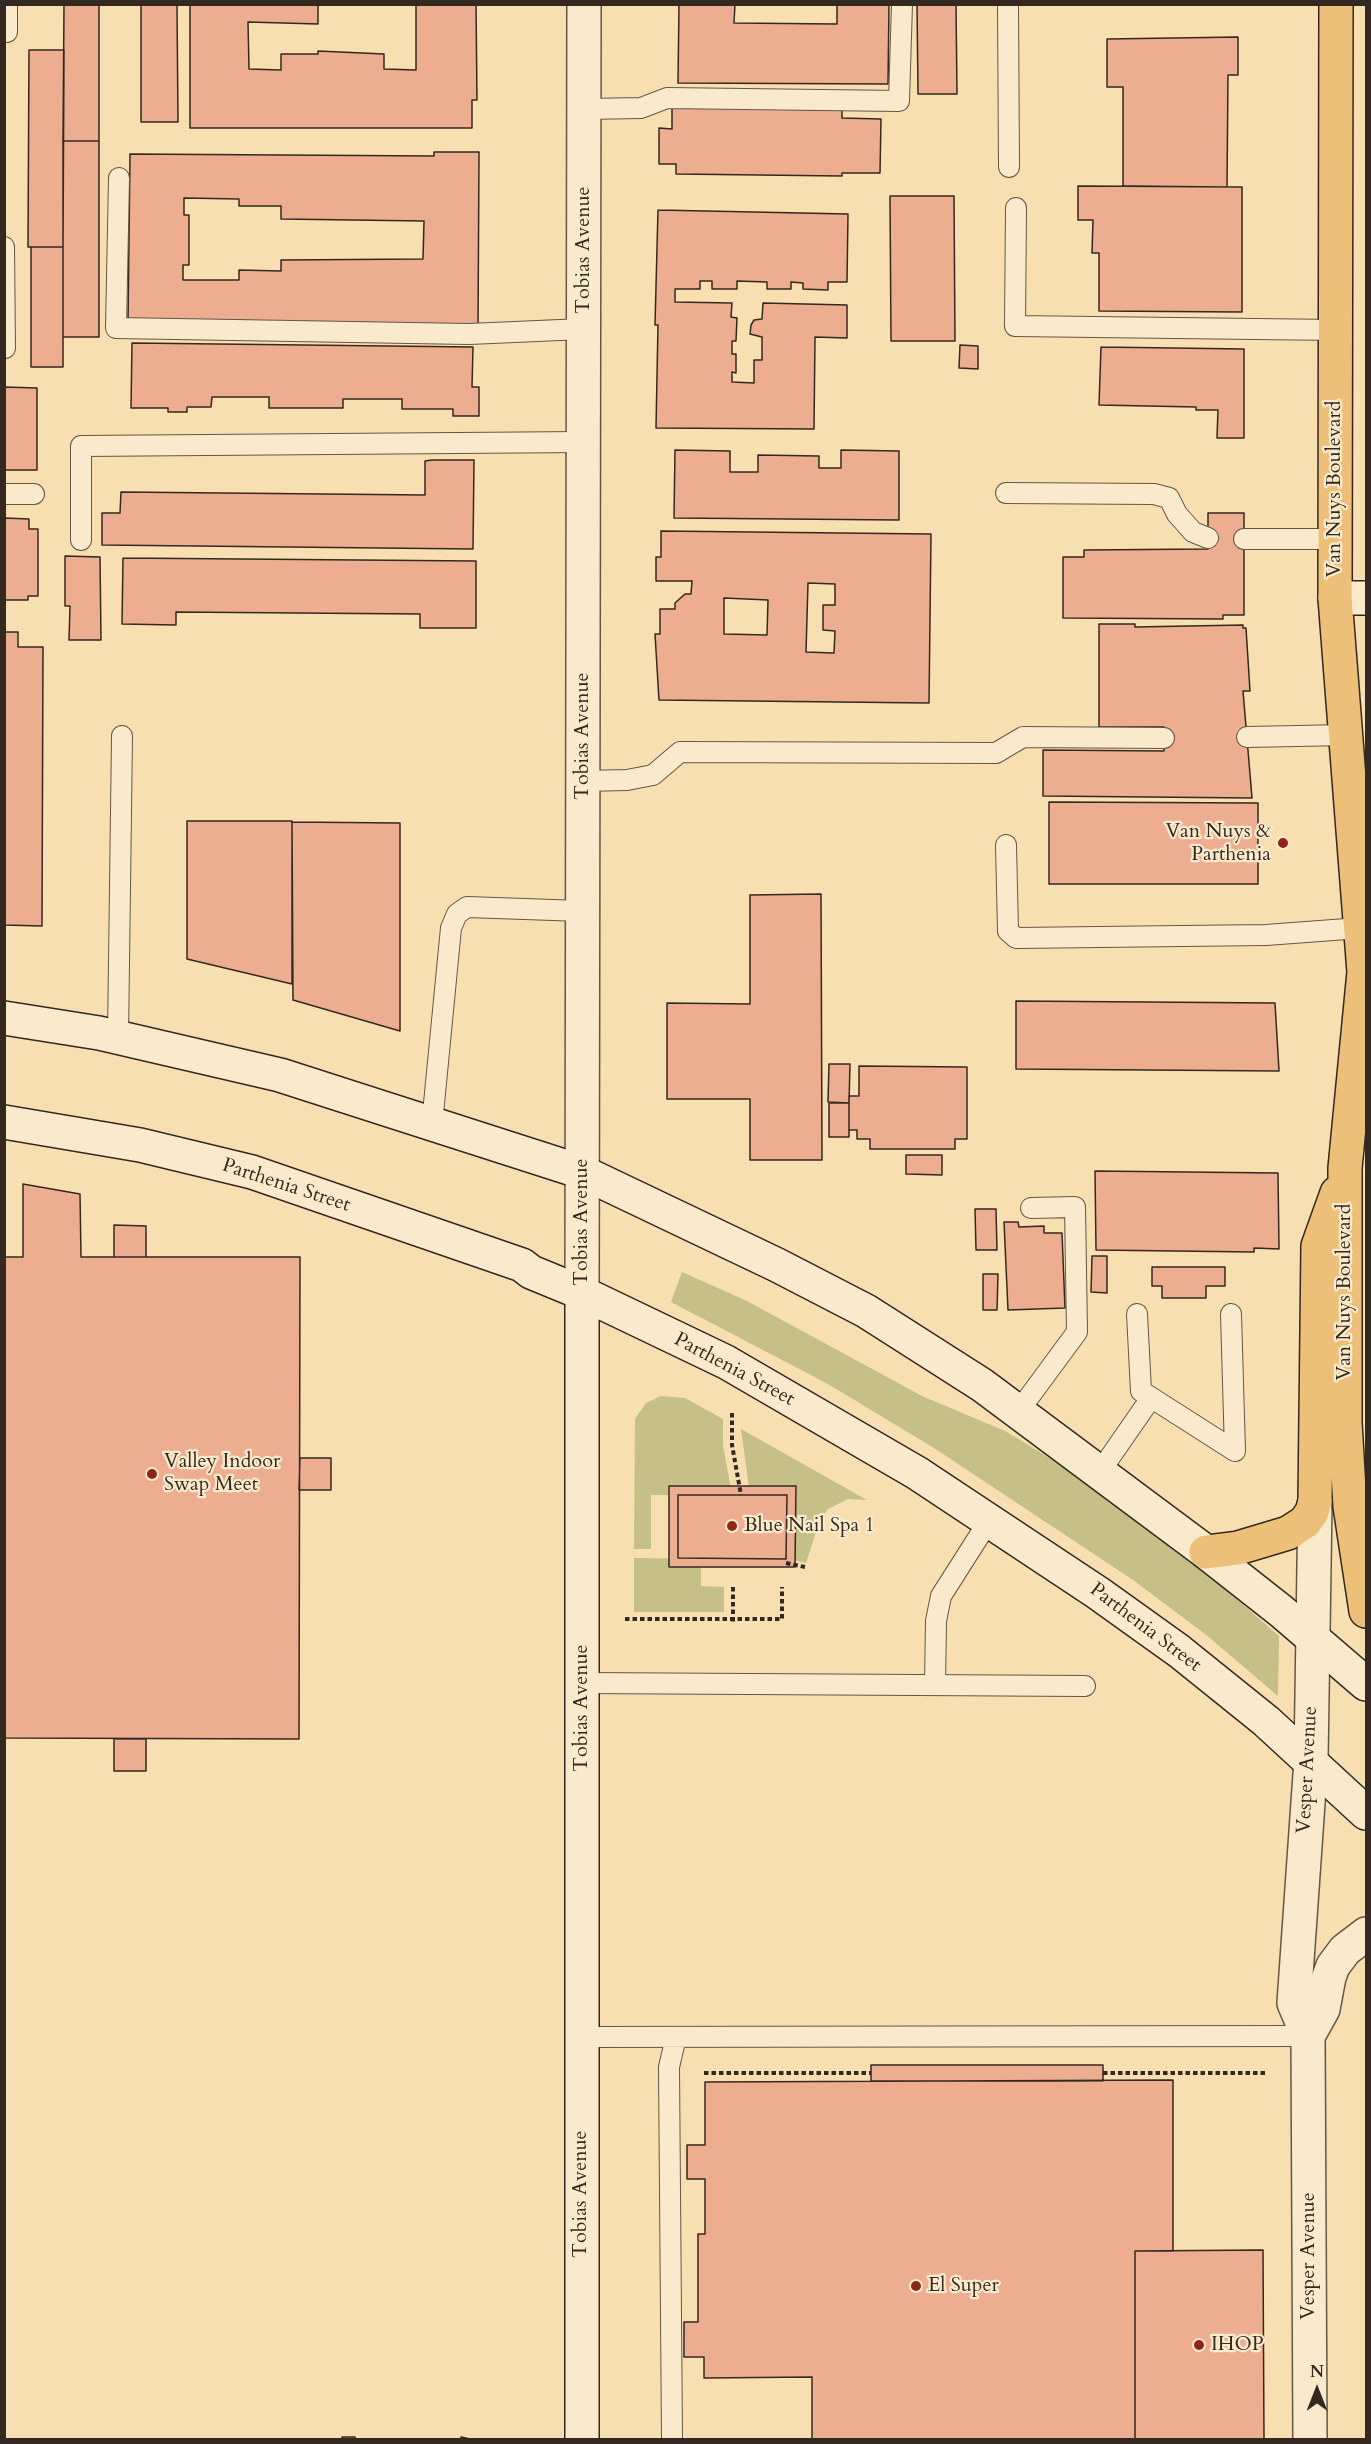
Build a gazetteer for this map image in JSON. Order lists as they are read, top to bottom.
{
  "streets": {
    "main road": ["Van Nuys Boulevard"],
    "street": ["Tobias Avenue", "Parthenia Street", "Vesper Avenue"]
  },
  "crossings": [
    ["Tobias Avenue", "Parthenia Street"],
    ["Parthenia Street", "Vesper Avenue"]
  ],
  "places": [
    "Van Nuys & Parthenia",
    "Valley Indoor Swap Meet",
    "Blue Nail Spa 1",
    "El Super",
    "IHOP"
  ],
  "north": "top"
}
